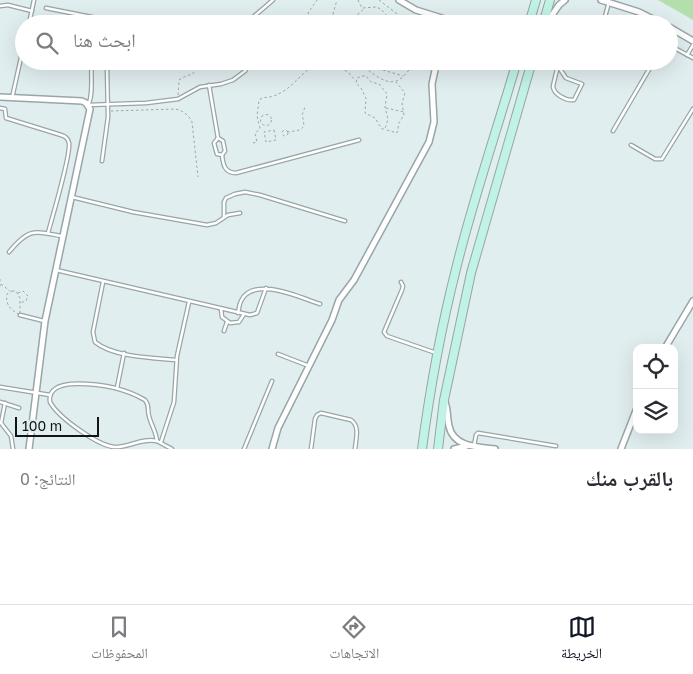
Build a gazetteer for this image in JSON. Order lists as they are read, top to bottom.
{
  "scale_bar": "100 m",
  "page": {
    "search": "ابحث هنا",
    "scale": "100 m",
    "heading": ["بالقرب منك", "النتائج: 0"],
    "nav": ["الخريطة", "الاتجاهات", "المحفوظات"]
  }
}
